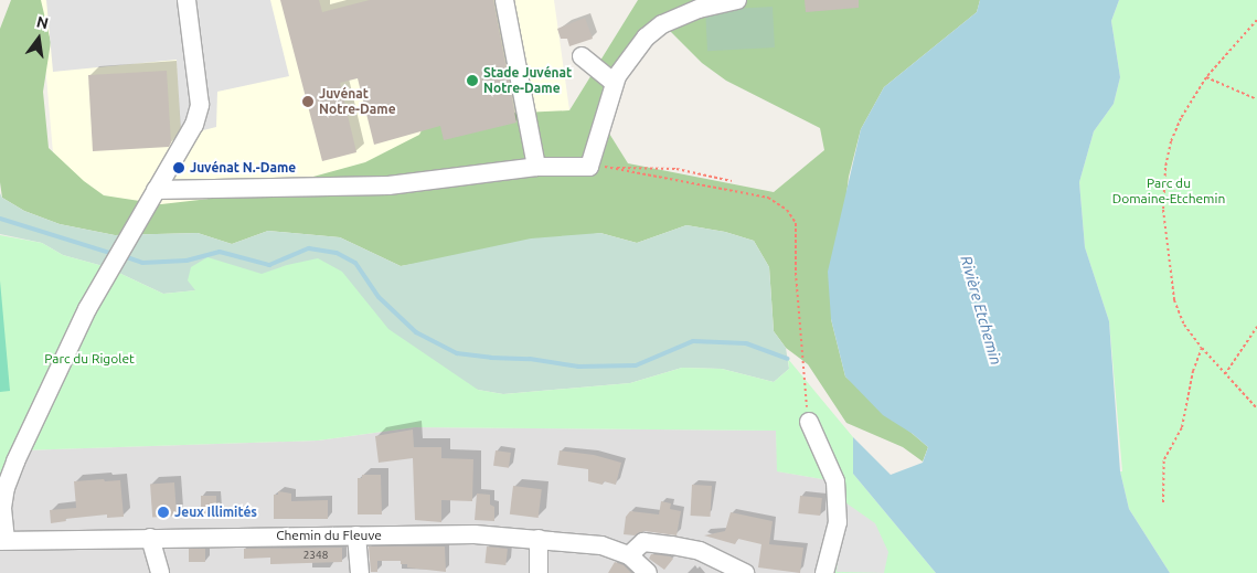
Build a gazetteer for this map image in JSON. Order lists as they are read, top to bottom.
{
  "streets": {
    "street": ["Chemin du Fleuve"]
  },
  "water": ["Rivière Etchemin"],
  "parks": ["Parc du Domaine-Etchemin", "Parc du Rigolet"],
  "places": [
    "Stade Juvénat Notre-Dame",
    "Juvénat Notre-Dame",
    "Juvénat N.-Dame",
    "Jeux Illimités"
  ],
  "house_numbers": ["2348"],
  "north": "top"
}
